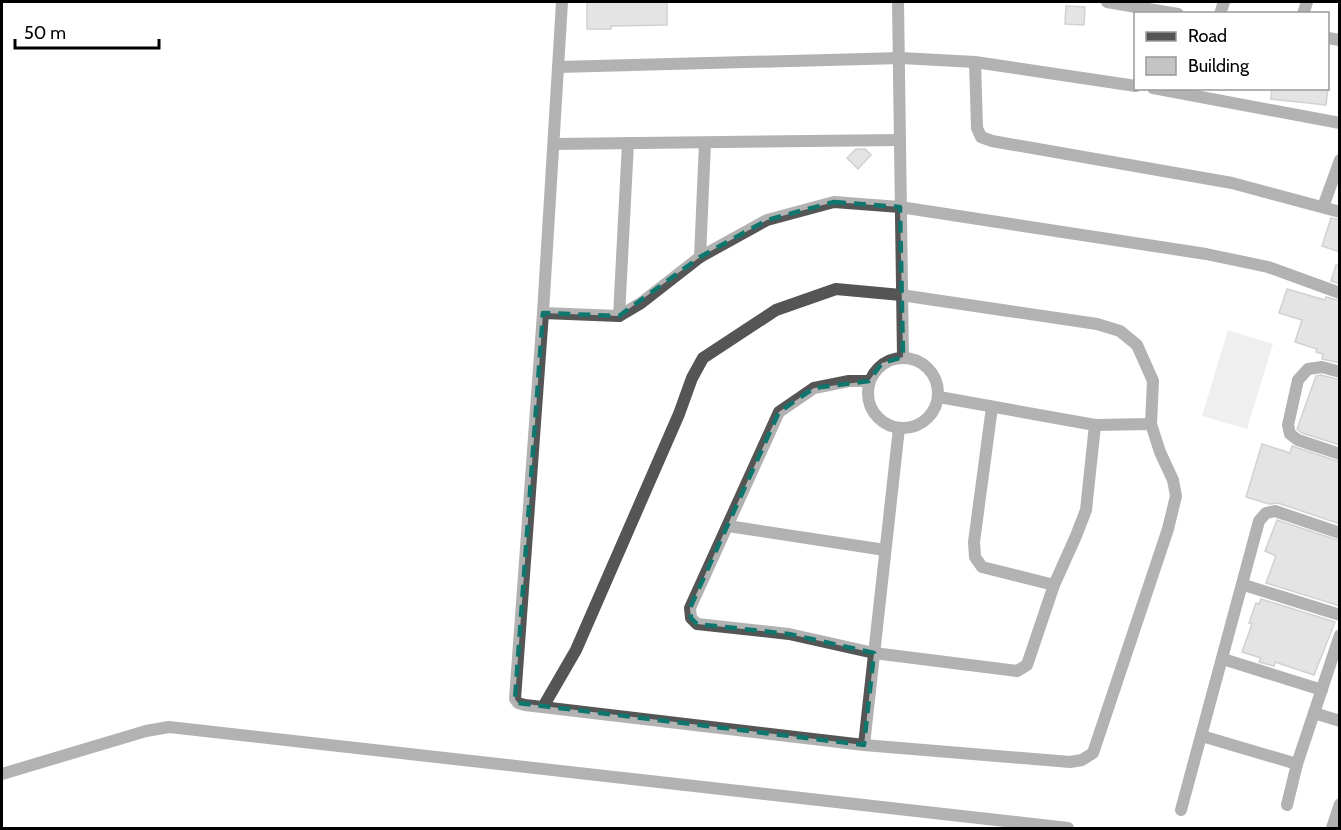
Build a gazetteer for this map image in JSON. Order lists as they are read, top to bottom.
{
  "legend": ["Road", "Building"],
  "scale_bar": "50 m"
}
